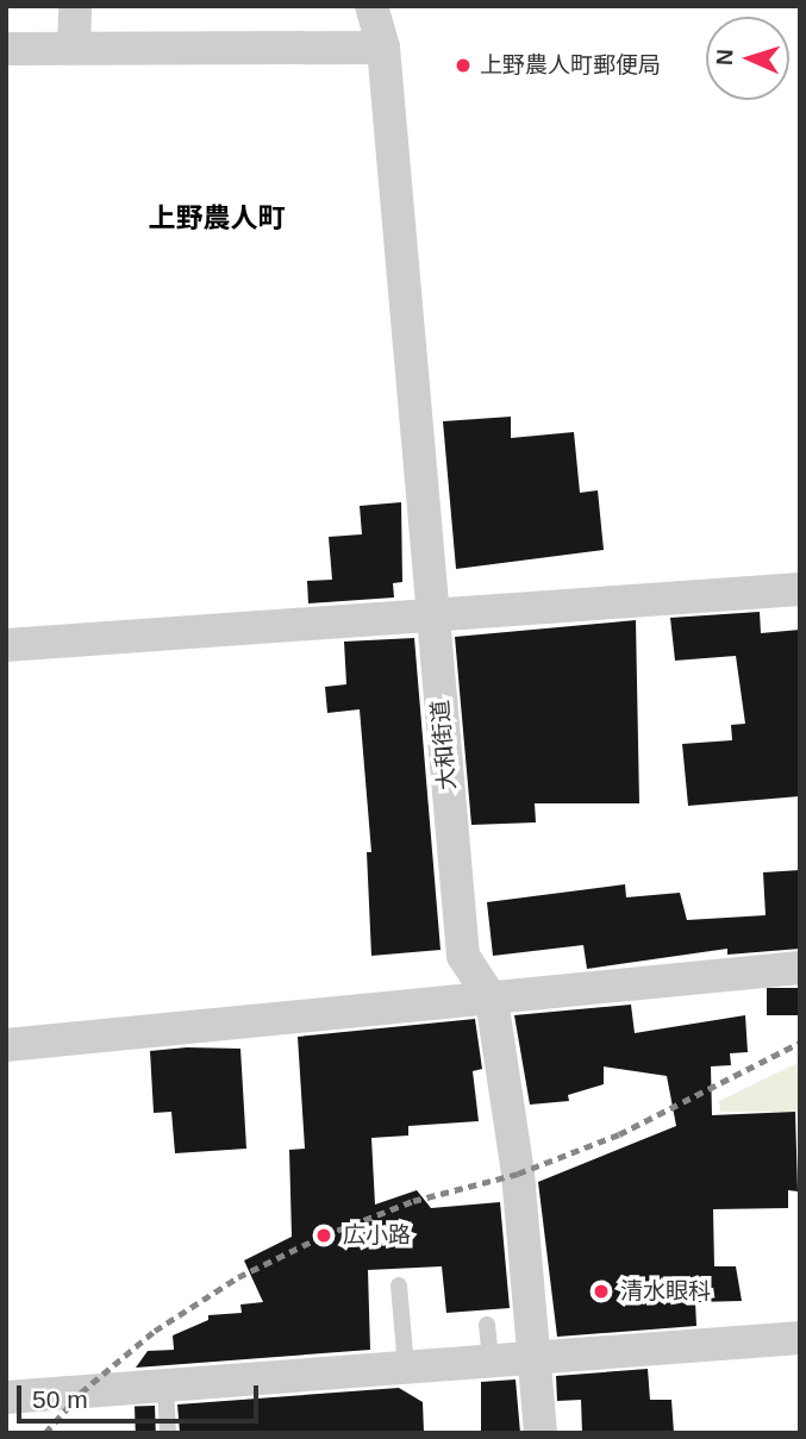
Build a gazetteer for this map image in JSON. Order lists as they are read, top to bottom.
{
  "streets": {
    "street": ["大和街道"]
  },
  "districts": ["上野農人町"],
  "places": ["上野農人町郵便局", "広小路", "清水眼科"],
  "scale_bar": "50 m",
  "north": "left"
}
